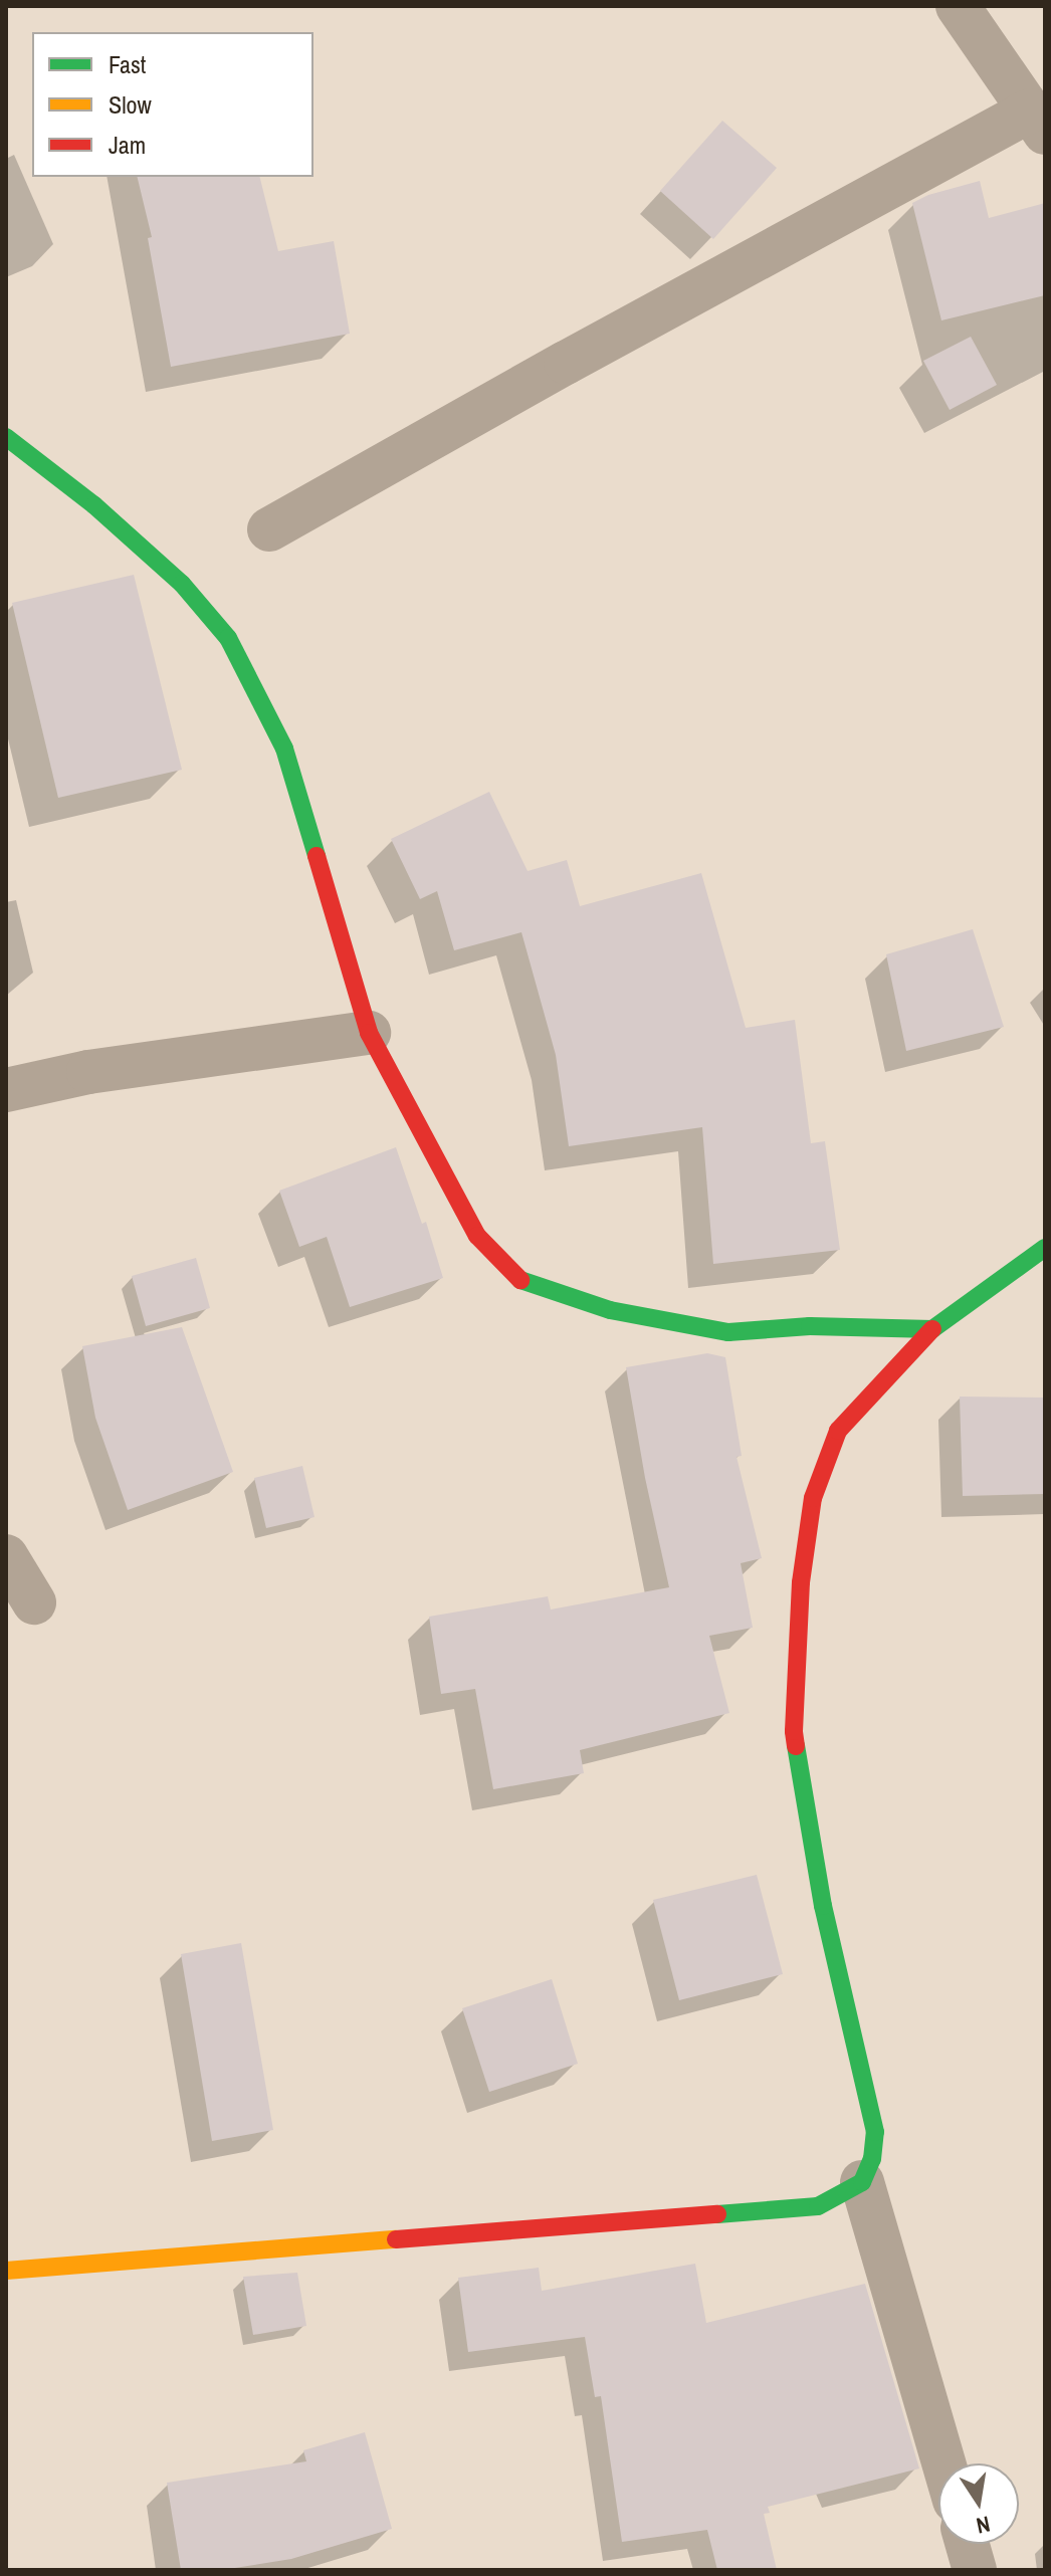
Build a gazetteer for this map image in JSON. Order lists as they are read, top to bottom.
{
  "legend": ["Fast", "Slow", "Jam"],
  "north": "bottom"
}
